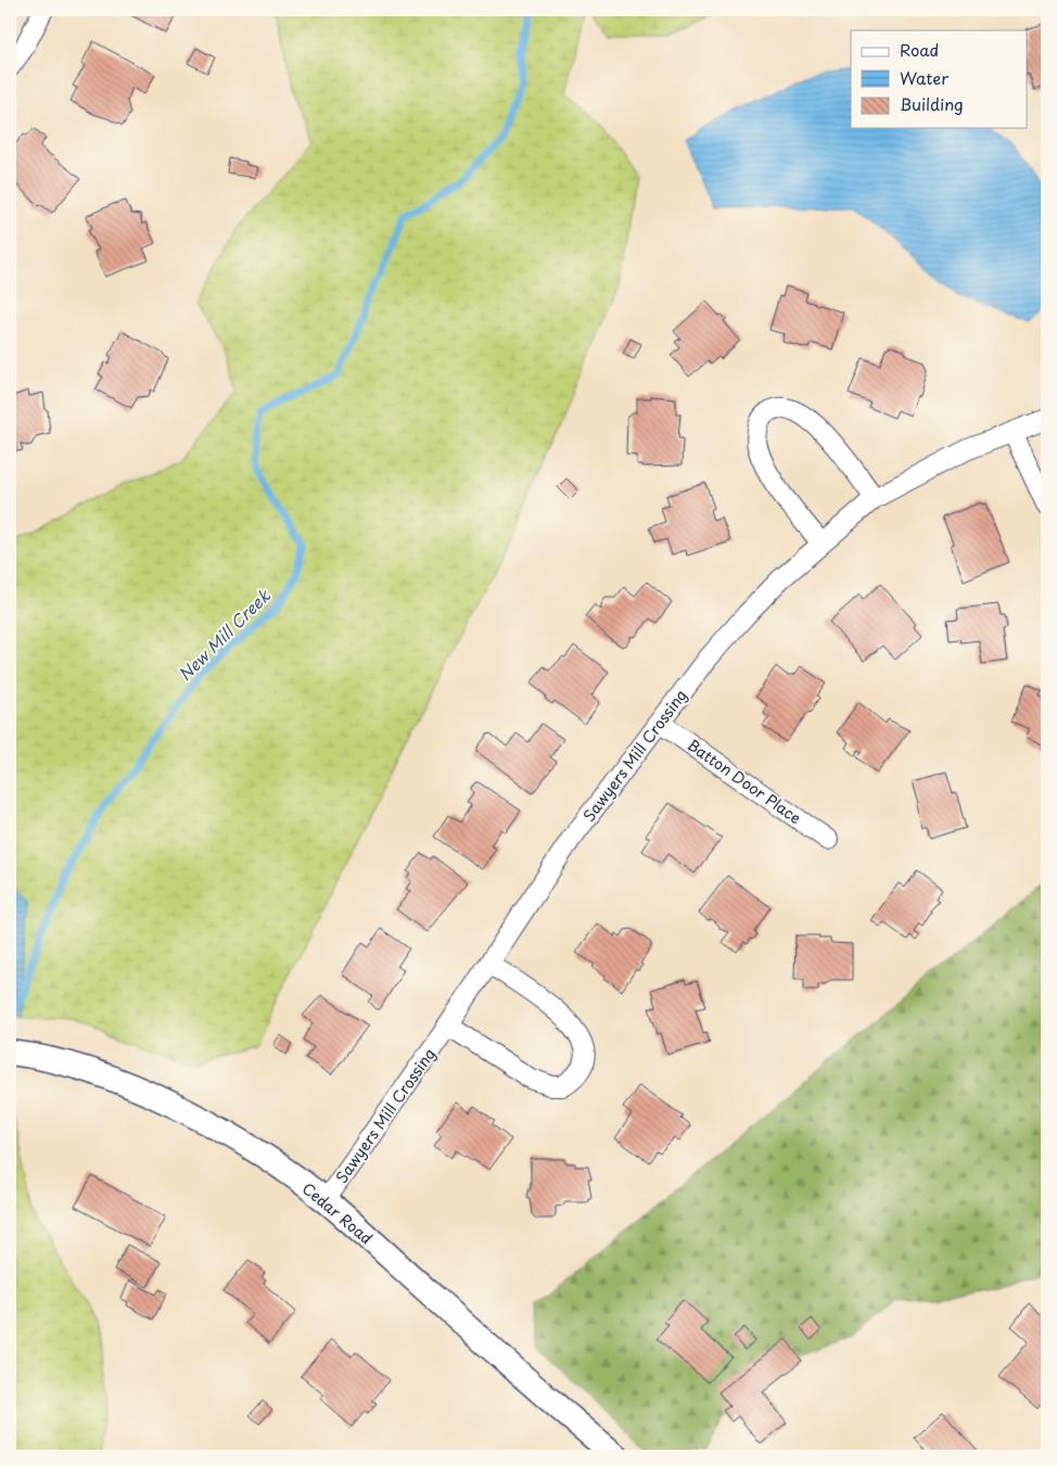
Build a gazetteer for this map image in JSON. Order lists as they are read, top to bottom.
{
  "streets": {
    "street": ["Sawyers Mill Crossing", "Batton Door Place", "Cedar Road"]
  },
  "crossings": [
    ["Sawyers Mill Crossing", "Batton Door Place"],
    ["Sawyers Mill Crossing", "Cedar Road"]
  ],
  "water": ["New Mill Creek"],
  "legend": ["Road", "Water", "Building"]
}
